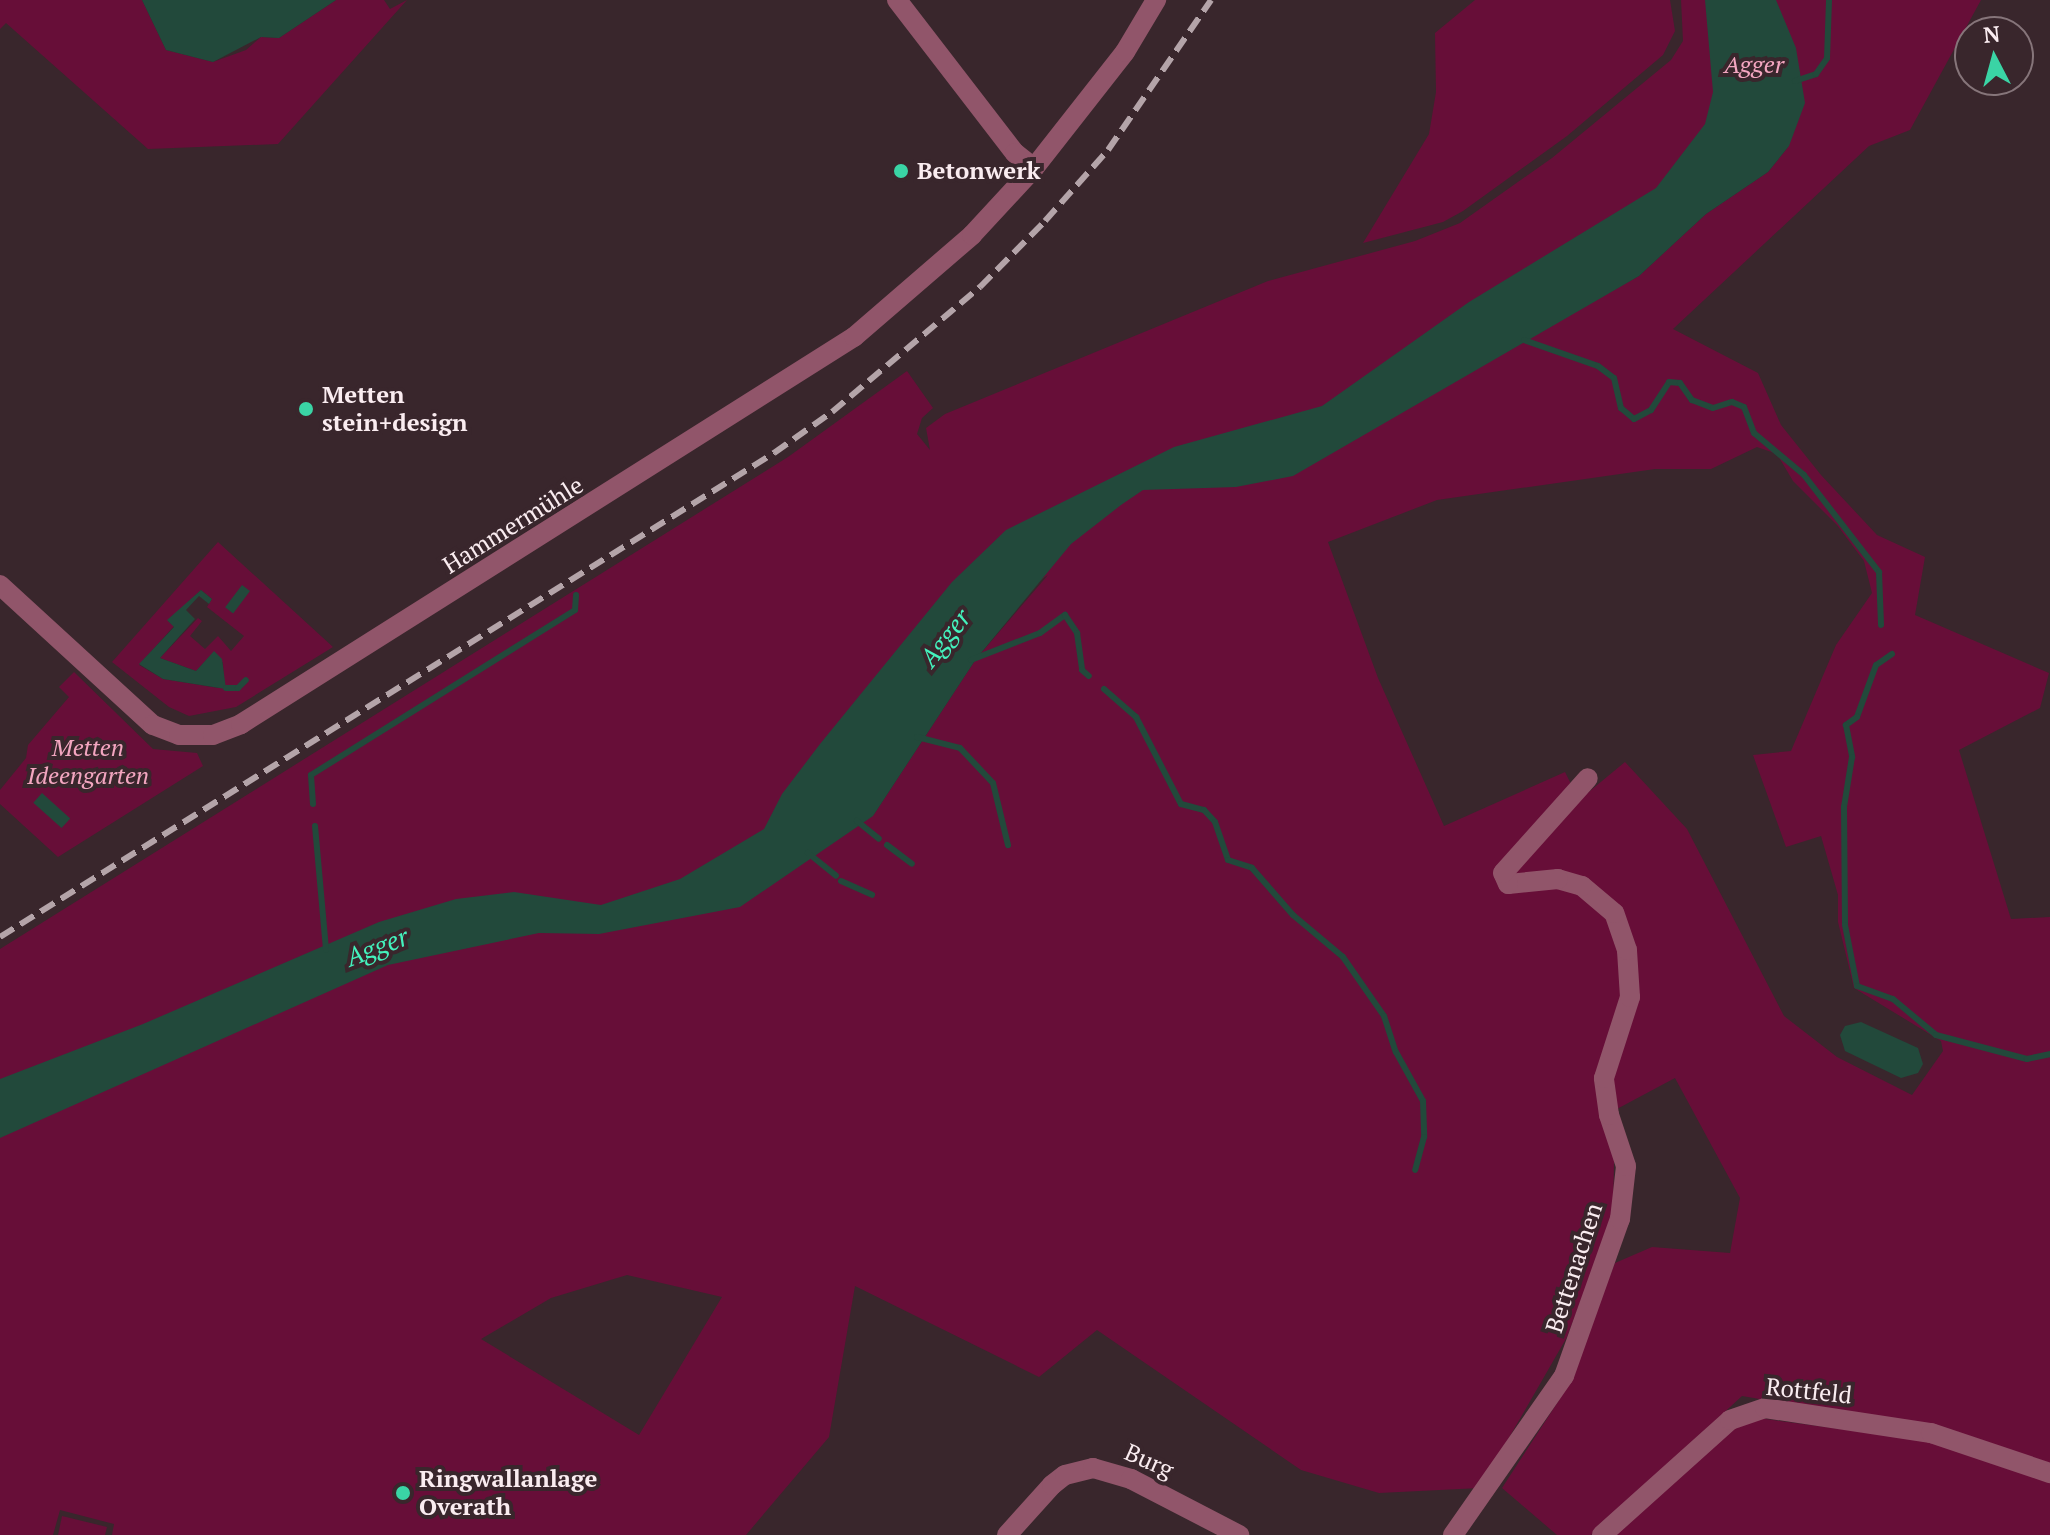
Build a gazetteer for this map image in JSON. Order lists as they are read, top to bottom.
{
  "streets": {
    "street": [
      "Hammermühle",
      "Bettenachen",
      "Rottfeld",
      "Burg"
    ]
  },
  "water": ["Agger"],
  "parks": ["Agger", "Metten Ideengarten"],
  "places": ["Betonwerk", "Metten stein+design", "Ringwallanlage Overath"],
  "north": "top"
}
